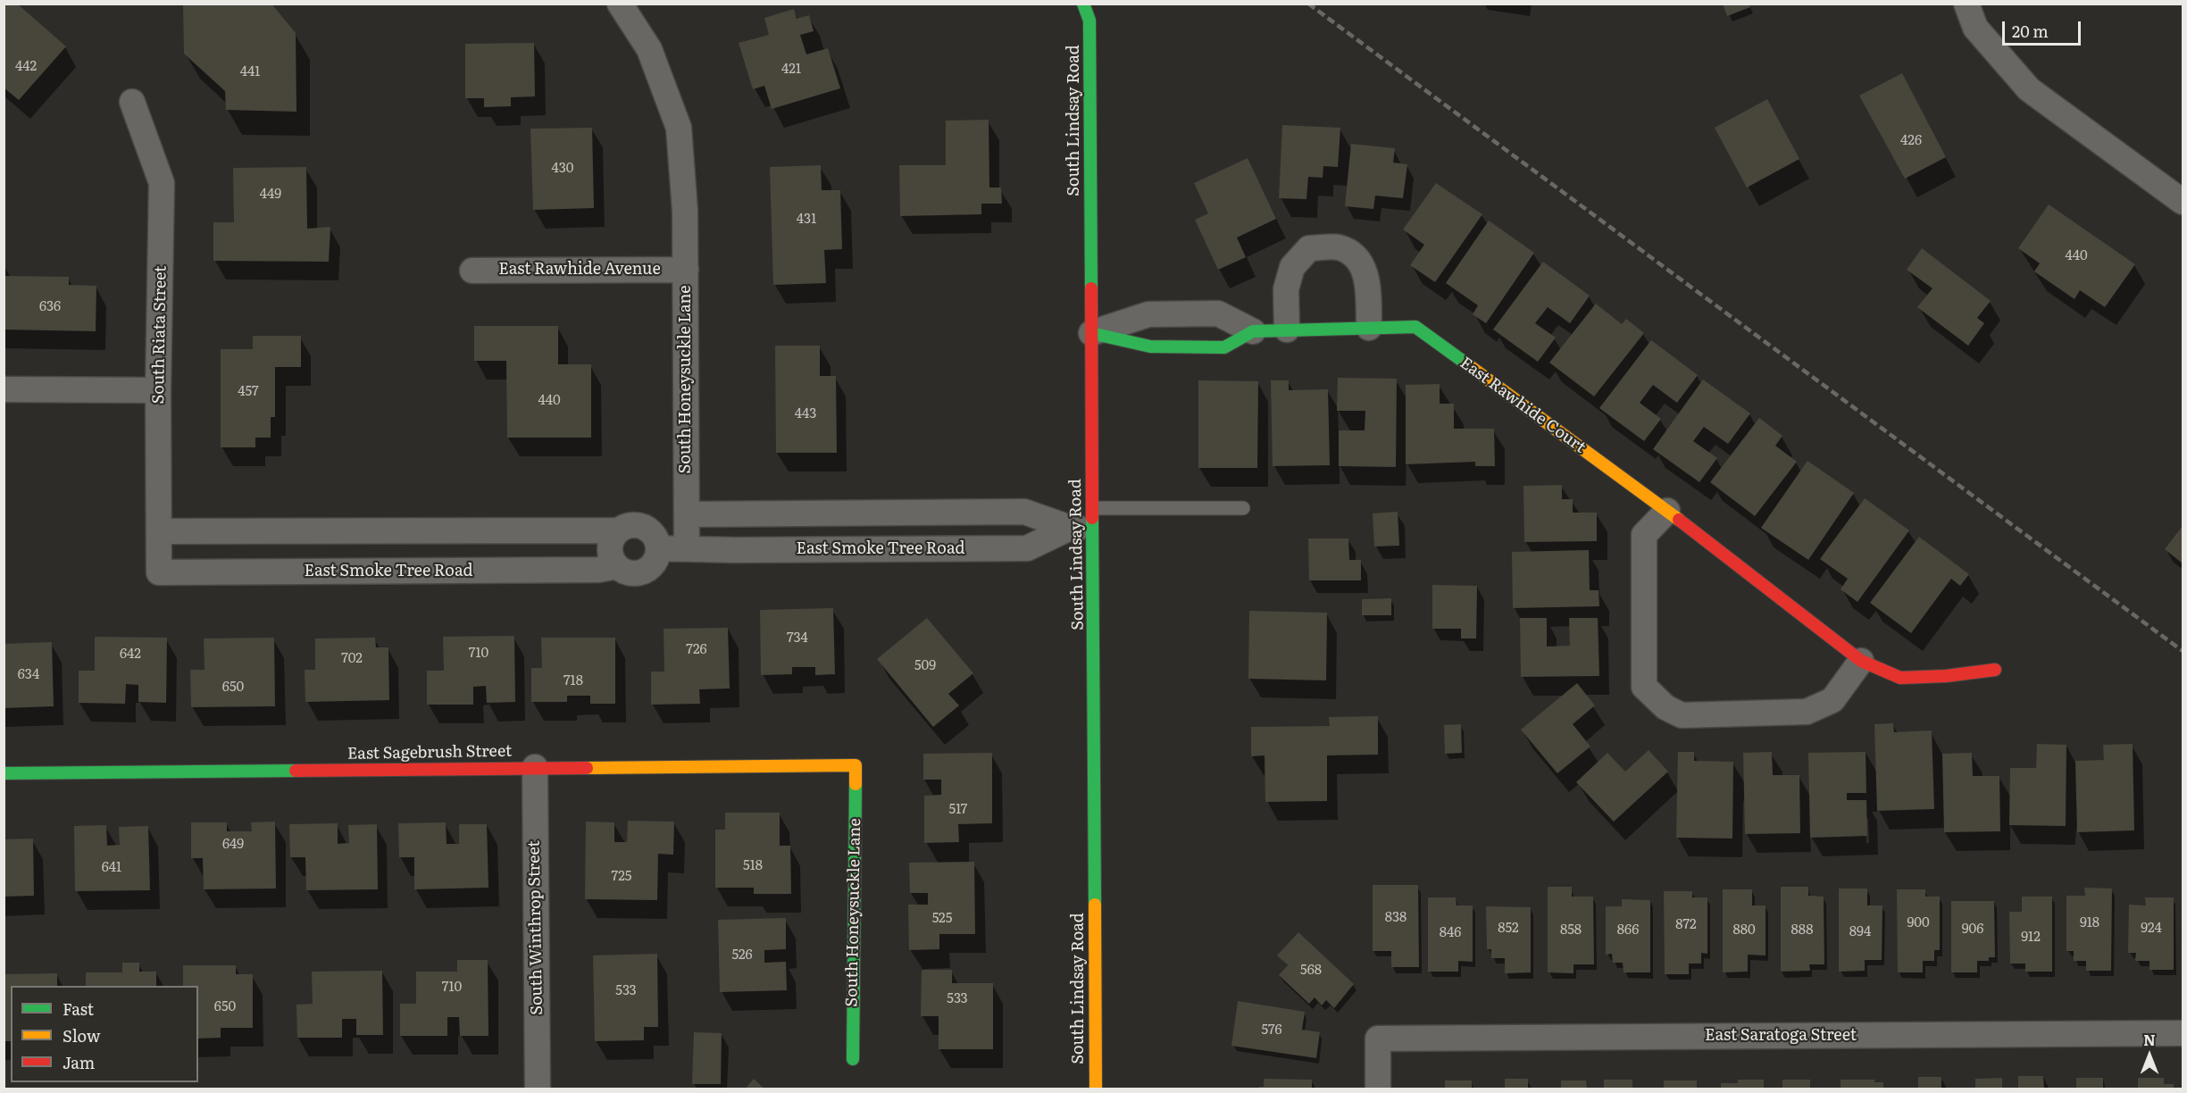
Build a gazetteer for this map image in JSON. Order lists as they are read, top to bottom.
{
  "streets": {
    "street": [
      "South Lindsay Road",
      "East Rawhide Avenue",
      "South Riata Street",
      "South Honeysuckle Lane",
      "East Rawhide Court",
      "East Smoke Tree Road",
      "East Sagebrush Street",
      "South Winthrop Street",
      "East Saratoga Street"
    ]
  },
  "crossings": [
    ["South Lindsay Road", "East Rawhide Court"],
    ["South Lindsay Road", "East Smoke Tree Road"],
    ["East Rawhide Avenue", "South Honeysuckle Lane"],
    ["South Riata Street", "East Smoke Tree Road"],
    ["South Honeysuckle Lane", "East Smoke Tree Road"],
    ["South Honeysuckle Lane", "East Sagebrush Street"],
    ["East Sagebrush Street", "South Winthrop Street"]
  ],
  "house_numbers": [
    "442",
    "421",
    "441",
    "426",
    "430",
    "449",
    "431",
    "440",
    "636",
    "457",
    "440",
    "443",
    "734",
    "726",
    "710",
    "642",
    "702",
    "509",
    "634",
    "718",
    "650",
    "517",
    "649",
    "518",
    "641",
    "725",
    "838",
    "525",
    "900",
    "918",
    "872",
    "852",
    "924",
    "906",
    "858",
    "866",
    "880",
    "888",
    "894",
    "846",
    "912",
    "526",
    "568",
    "710",
    "533",
    "533",
    "650",
    "576"
  ],
  "legend": ["Fast", "Slow", "Jam"],
  "scale_bar": "20 m",
  "north": "top"
}
